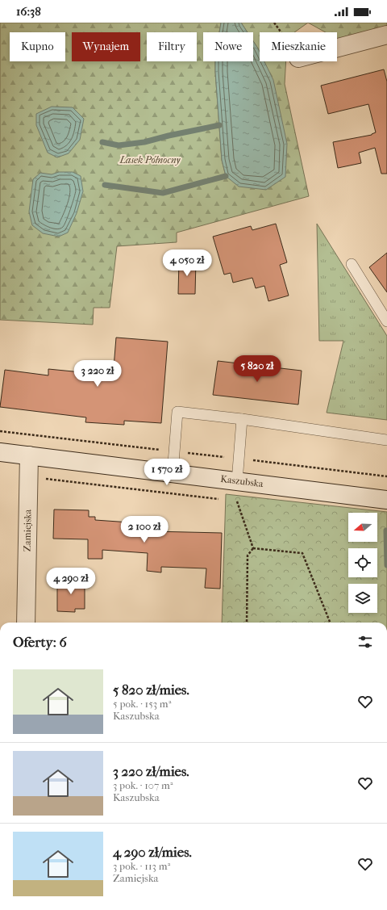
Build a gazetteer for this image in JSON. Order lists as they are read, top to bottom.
{
  "streets": {
    "main road": ["Kaszubska", "Zamiejska"]
  },
  "crossings": [
    ["Kaszubska", "Zamiejska"]
  ],
  "parks": ["Lasek Północny"],
  "north": "left",
  "page": {
    "status": "16:38",
    "chip": [
      "Kupno",
      "Wynajem",
      "Filtry",
      "Nowe",
      "Mieszkanie"
    ],
    "price": [
      "4 050 zł",
      "5 820 zł",
      "3 220 zł",
      "1 570 zł",
      "2 100 zł",
      "4 290 zł"
    ],
    "heading": "Oferty: 6",
    "list": [
      {
        "name": "5 820 zł/mies.",
        "note": "5 pok. · 153 m² · Kaszubska"
      },
      {
        "name": "3 220 zł/mies.",
        "note": "3 pok. · 107 m² · Kaszubska"
      },
      {
        "name": "4 290 zł/mies.",
        "note": "3 pok. · 113 m² · Zamiejska"
      }
    ]
  }
}
